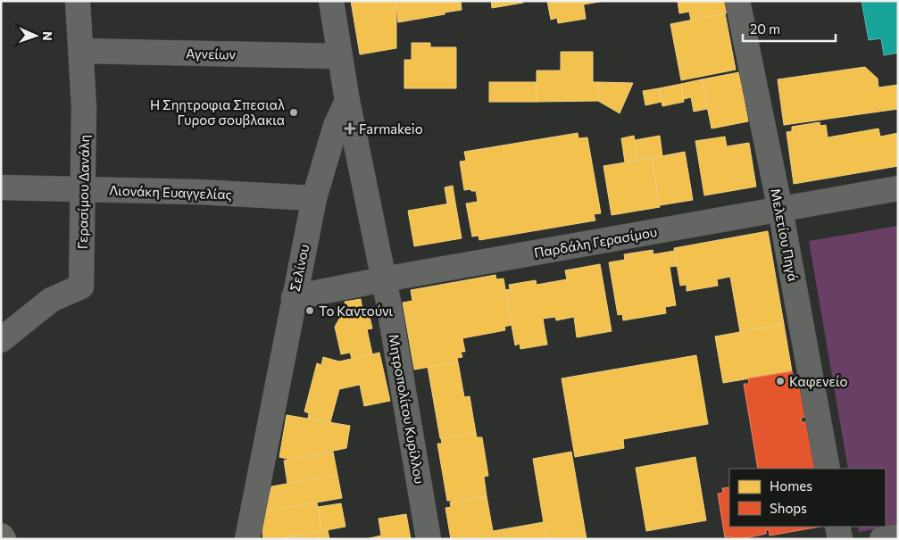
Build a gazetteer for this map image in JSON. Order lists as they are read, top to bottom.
{
  "streets": {
    "street": [
      "Αγνείων",
      "Γερασίμου Δανάλη",
      "Λιονάκη Ευαγγελίας",
      "Μελετίου Πηγά",
      "Παρδάλη Γερασίμου",
      "Σελίνου",
      "Μητροπολίτου Κυρίλλου"
    ]
  },
  "crossings": [
    ["Αγνείων", "Γερασίμου Δανάλη"],
    ["Γερασίμου Δανάλη", "Λιονάκη Ευαγγελίας"],
    ["Λιονάκη Ευαγγελίας", "Σελίνου"],
    ["Μελετίου Πηγά", "Παρδάλη Γερασίμου"],
    ["Παρδάλη Γερασίμου", "Σελίνου"],
    ["Παρδάλη Γερασίμου", "Μητροπολίτου Κυρίλλου"],
    ["Σελίνου", "Μητροπολίτου Κυρίλλου"]
  ],
  "places": {
    "other": ["Η Σηητροφια Σπεσιαλ Γυροσ σουβλακια", "Το Καντούνι", "Καφενείο"],
    "health": ["Farmakeio"]
  },
  "legend": ["Homes", "Shops"],
  "scale_bar": "20 m",
  "north": "right"
}
